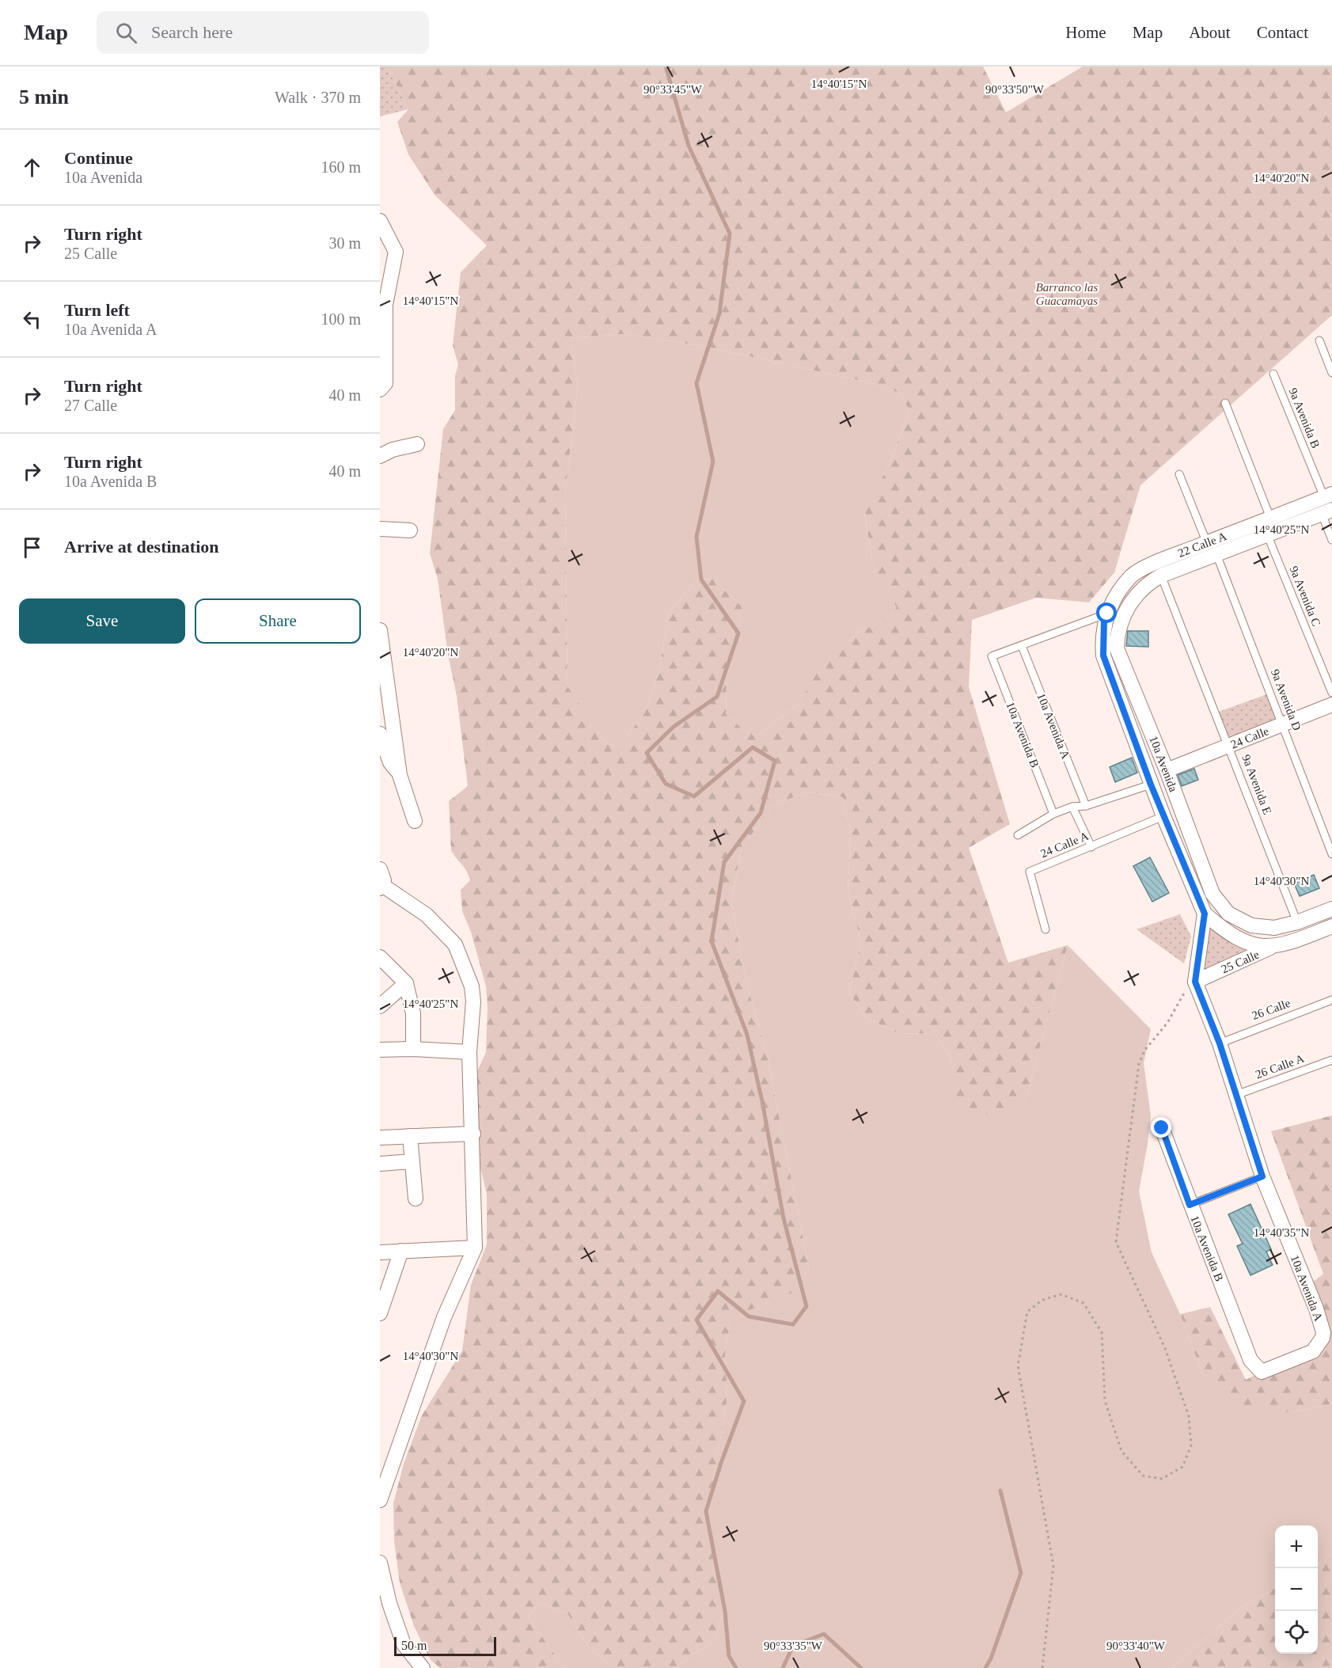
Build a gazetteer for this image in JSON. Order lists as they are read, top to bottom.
{
  "streets": {
    "street": [
      "22 Calle A",
      "10a Avenida A",
      "10a Avenida B",
      "24 Calle",
      "10a Avenida",
      "25 Calle"
    ],
    "lane": [
      "9a Avenida B",
      "9a Avenida C",
      "9a Avenida D",
      "9a Avenida E",
      "24 Calle A",
      "26 Calle",
      "26 Calle A"
    ]
  },
  "crossings": [
    ["9a Avenida B", "22 Calle A"],
    ["22 Calle A", "9a Avenida C"],
    ["22 Calle A", "9a Avenida D"],
    ["22 Calle A", "10a Avenida"],
    ["22 Calle A", "9a Avenida E"],
    ["9a Avenida D", "24 Calle"],
    ["10a Avenida A", "10a Avenida B"],
    ["10a Avenida A", "25 Calle"],
    ["10a Avenida A", "26 Calle"],
    ["10a Avenida A", "26 Calle A"],
    ["24 Calle", "10a Avenida"],
    ["24 Calle", "9a Avenida E"],
    ["10a Avenida", "9a Avenida E"],
    ["10a Avenida", "24 Calle A"],
    ["10a Avenida", "25 Calle"]
  ],
  "parks": ["Barranco las Guacamayas"],
  "scale_bar": "50 m",
  "page": {
    "header": "Map",
    "search": "Search here",
    "nav": [
      "Home",
      "Map",
      "About",
      "Contact"
    ],
    "heading": ["5 min", "Walk · 370 m"],
    "list": [
      ["Continue", "10a Avenida", "160 m"],
      ["Turn right", "25 Calle", "30 m"],
      ["Turn left", "10a Avenida A", "100 m"],
      ["Turn right", "27 Calle", "40 m"],
      ["Turn right", "10a Avenida B", "40 m"],
      "Arrive at destination"
    ],
    "buttons": ["Save", "Share"],
    "map_buttons": ["+", "−"],
    "scale": "50 m"
  },
  "coordinates": [
    "14°40'15\"N",
    "90°33'45\"W",
    "90°33'50\"W",
    "14°40'20\"N",
    "14°40'25\"N",
    "14°40'30\"N",
    "14°40'35\"N",
    "90°33'35\"W",
    "90°33'40\"W"
  ]
}
